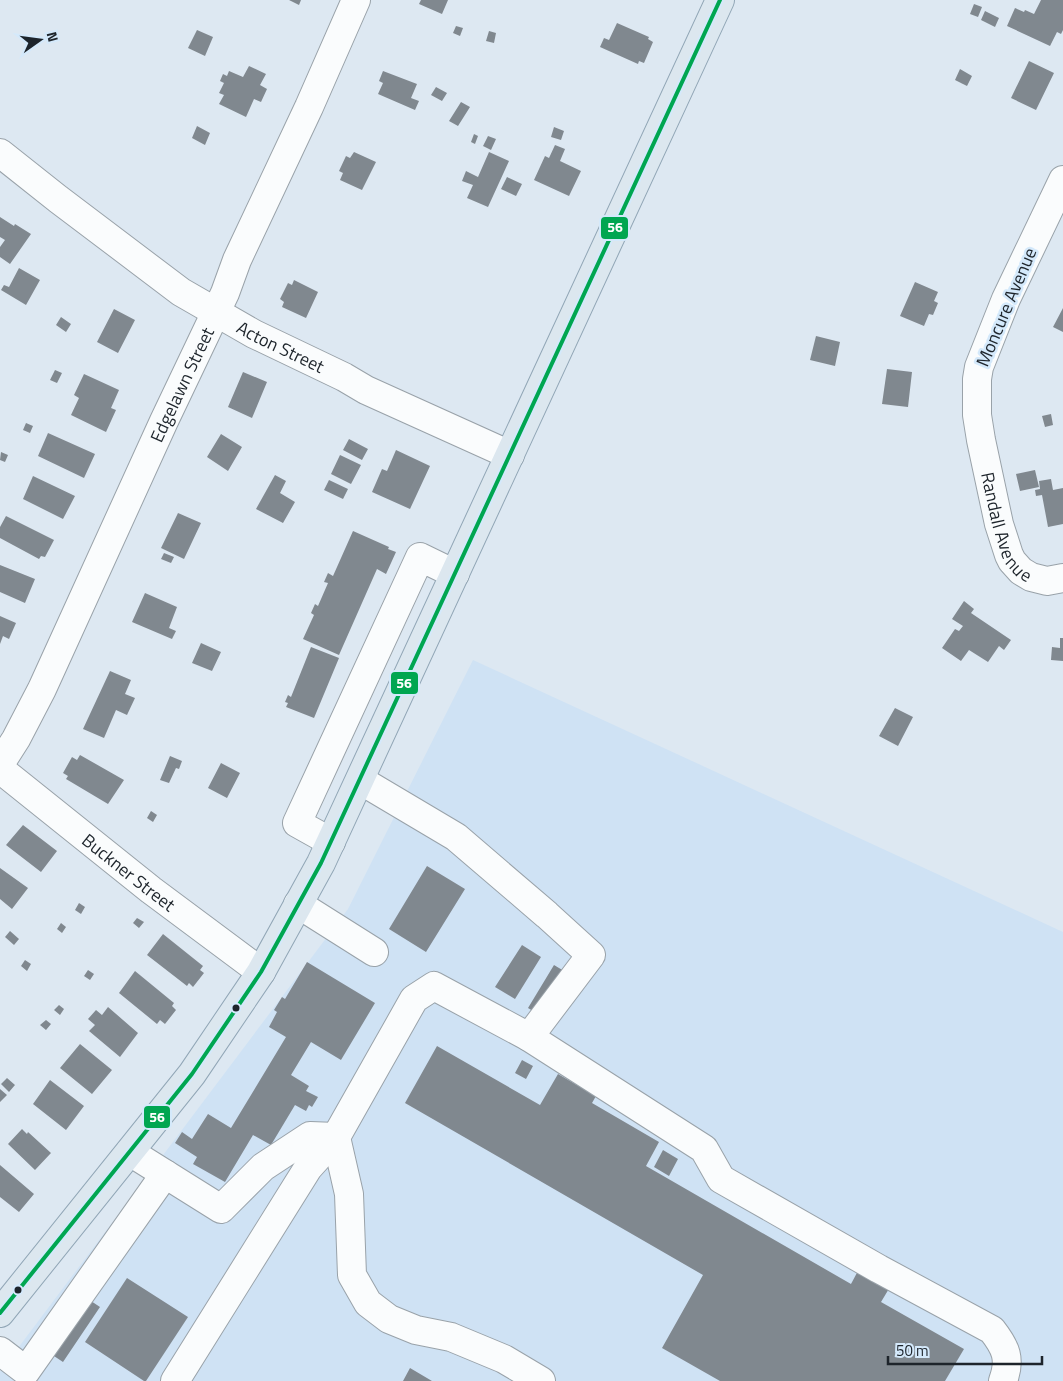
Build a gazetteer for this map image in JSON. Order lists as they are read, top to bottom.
{
  "streets": {
    "street": [
      "Moncure Avenue",
      "Acton Street",
      "Edgelawn Street",
      "Randall Avenue",
      "Buckner Street"
    ]
  },
  "crossings": [
    ["Moncure Avenue", "Randall Avenue"],
    ["Acton Street", "Edgelawn Street"]
  ],
  "lines": ["transit line 56"],
  "scale_bar": "50 m",
  "north": "right"
}
